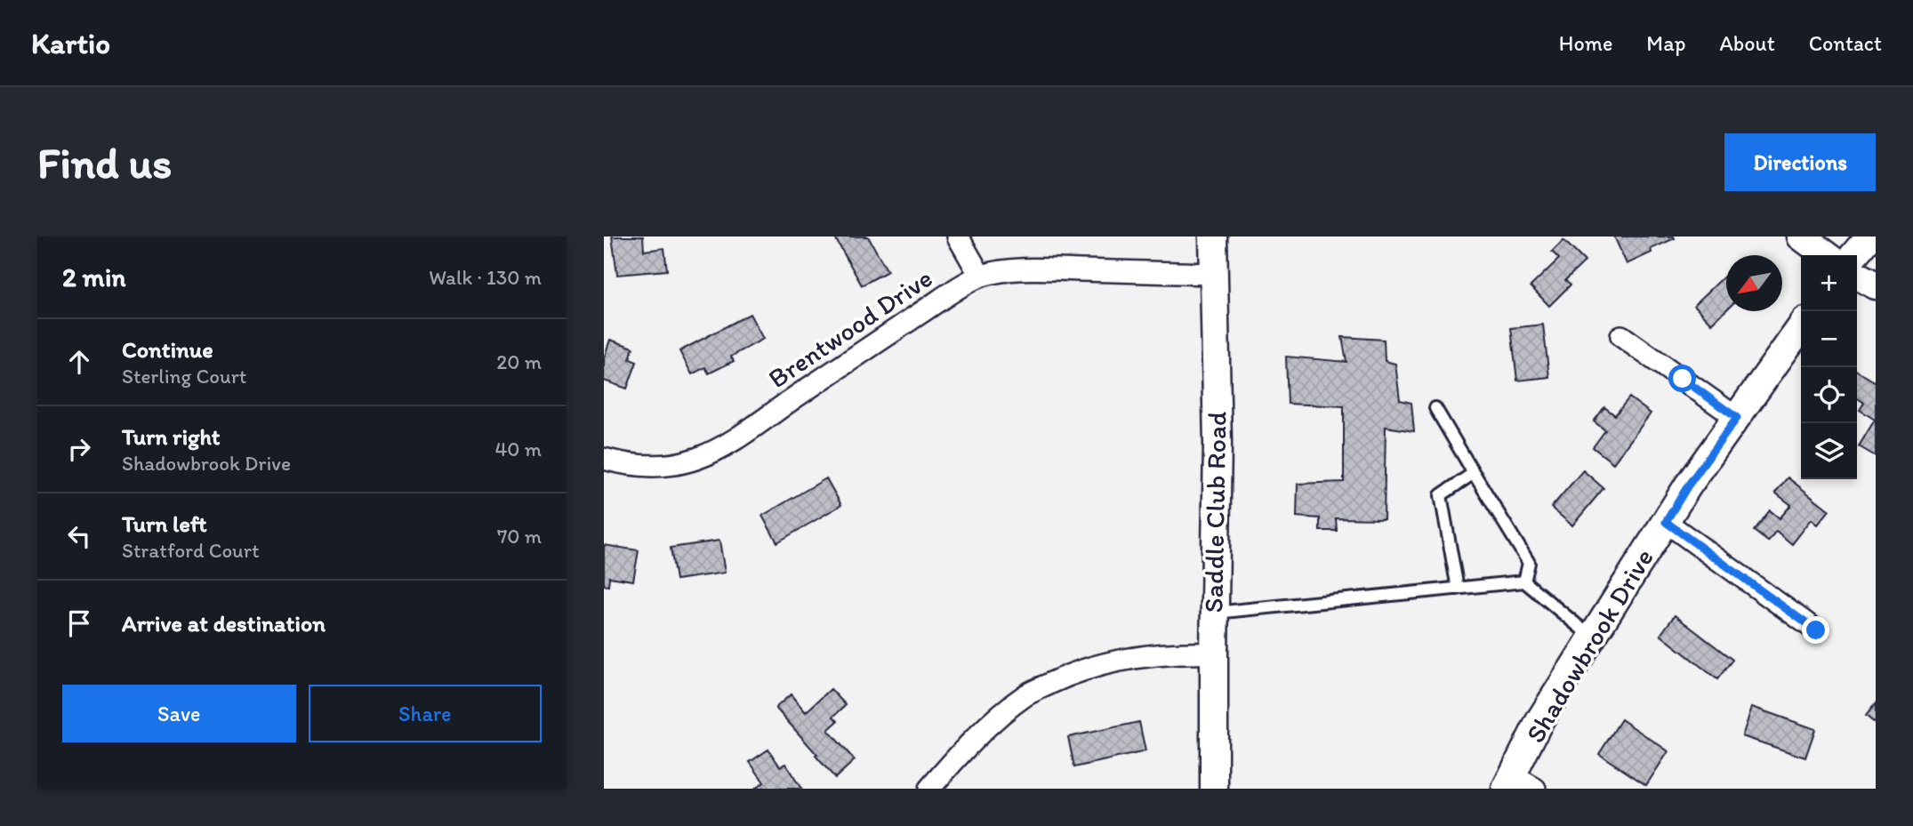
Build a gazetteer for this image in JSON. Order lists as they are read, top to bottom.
{
  "streets": {
    "street": ["Brentwood Drive", "Saddle Club Road", "Shadowbrook Drive"]
  },
  "crossings": [
    ["Brentwood Drive", "Saddle Club Road"]
  ],
  "north": "bottom left",
  "page": {
    "header": "Kartio",
    "nav": [
      "Home",
      "Map",
      "About",
      "Contact"
    ],
    "buttons": [
      "Directions",
      ["Save", "Share"]
    ],
    "title": "Find us",
    "heading": ["2 min", "Walk · 130 m"],
    "map_buttons": ["+", "−"],
    "list": [
      ["Continue", "Sterling Court", "20 m"],
      ["Turn right", "Shadowbrook Drive", "40 m"],
      ["Turn left", "Stratford Court", "70 m"],
      "Arrive at destination"
    ]
  }
}
